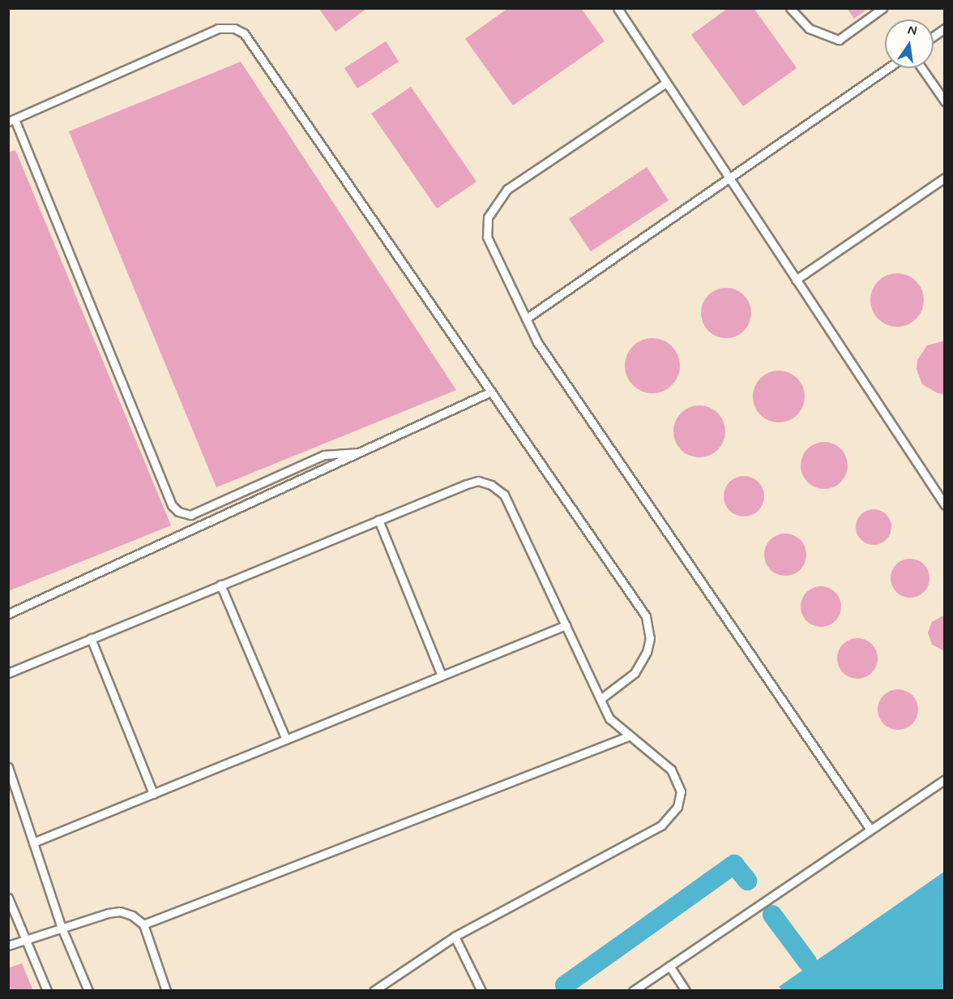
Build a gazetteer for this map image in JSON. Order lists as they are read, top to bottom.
{
  "north": "top"
}
